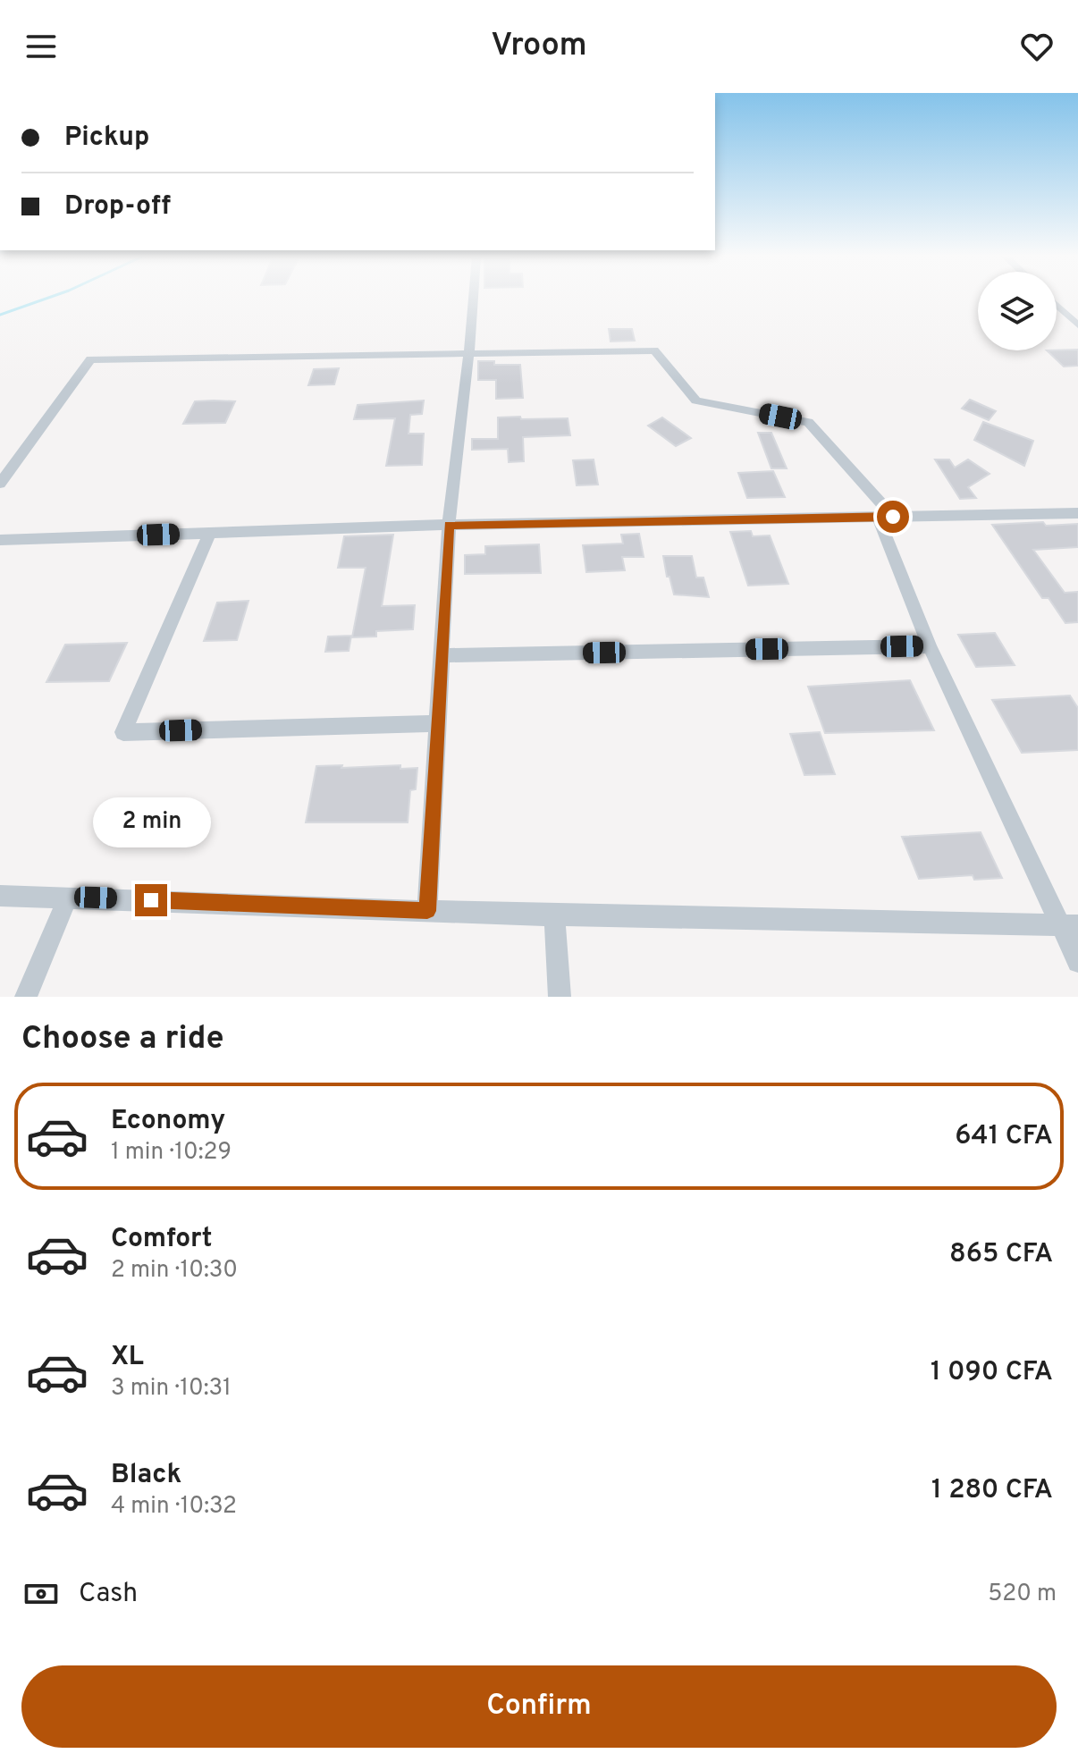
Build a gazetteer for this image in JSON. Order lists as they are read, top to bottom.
{
  "page": {
    "header": "Vroom",
    "banner": ["Pickup", "Drop-off"],
    "bubble": "2 min",
    "heading": "Choose a ride",
    "list": [
      {
        "name": "Economy",
        "note": "1 min · 10:29",
        "value": "641 CFA"
      },
      {
        "name": "Comfort",
        "note": "2 min · 10:30",
        "value": "865 CFA"
      },
      {
        "name": "XL",
        "note": "3 min · 10:31",
        "value": "1 090 CFA"
      },
      {
        "name": "Black",
        "note": "4 min · 10:32",
        "value": "1 280 CFA"
      }
    ],
    "pay": ["Cash", "520 m"],
    "buttons": "Confirm"
  }
}
